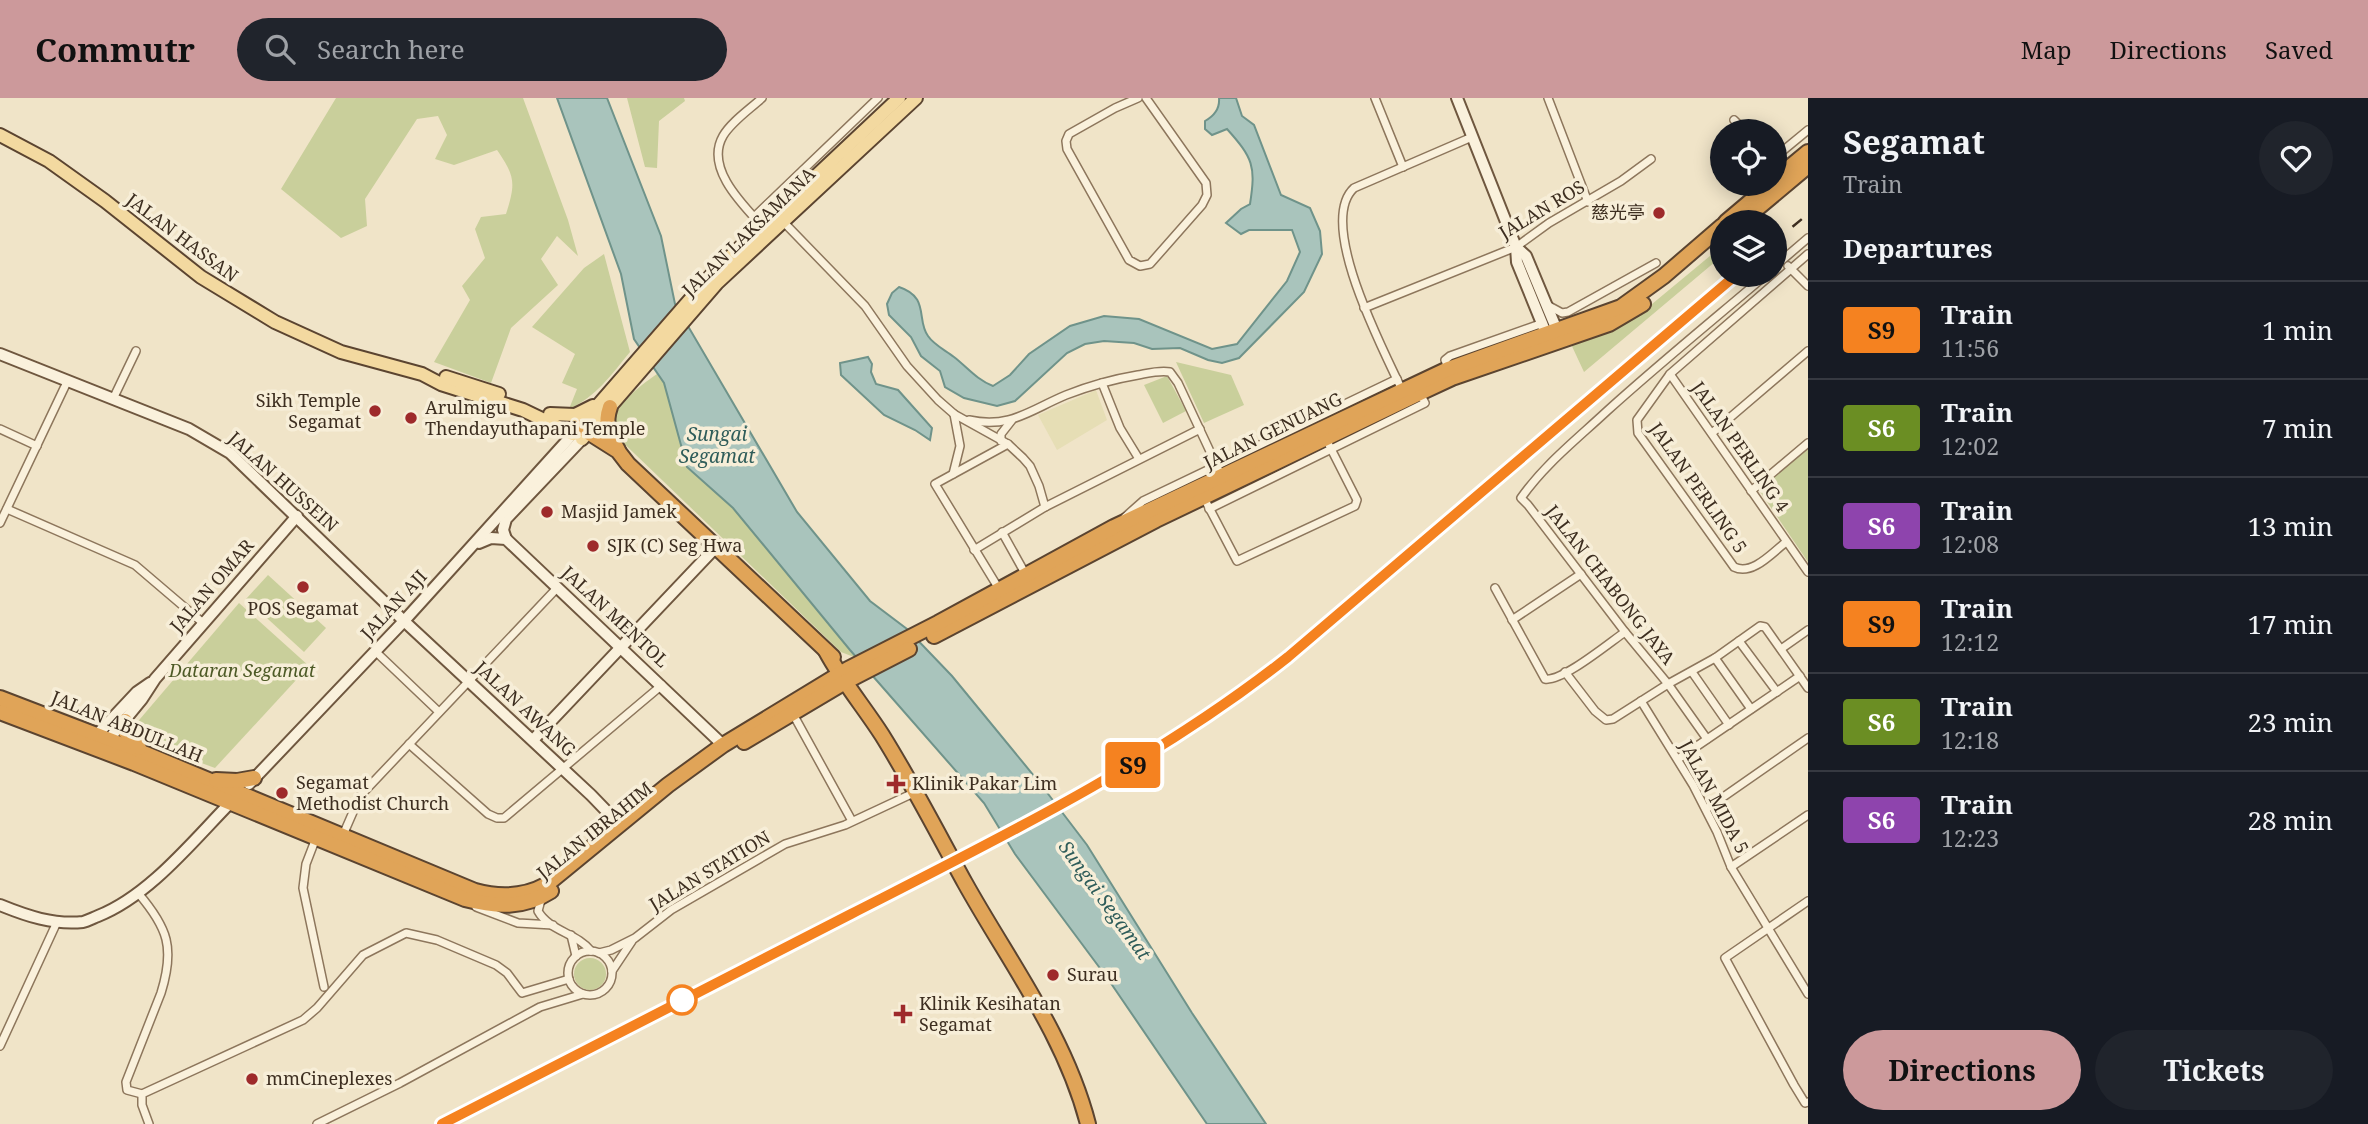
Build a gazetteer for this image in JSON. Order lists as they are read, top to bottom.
{
  "streets": {
    "highway": ["JALAN GENUANG", "JALAN ABDULLAH", "JALAN IBRAHIM"],
    "main road": [
      "JALAN LAKSAMANA",
      "JALAN HASSAN",
      "JALAN HUSSEIN",
      "JALAN OMAR",
      "JALAN AJI",
      "JALAN MENTOL",
      "JALAN AWANG"
    ],
    "street": [
      "JALAN ROS",
      "JALAN PERLING 4",
      "JALAN PERLING 5",
      "JALAN CHABONG JAYA",
      "JALAN MIDA 5",
      "JALAN STATION"
    ]
  },
  "crossings": [
    ["JALAN LAKSAMANA", "JALAN HASSAN"],
    ["JALAN LAKSAMANA", "JALAN AJI"],
    ["JALAN HASSAN", "JALAN AJI"],
    ["JALAN GENUANG", "JALAN IBRAHIM"],
    ["JALAN PERLING 4", "JALAN PERLING 5"],
    ["JALAN HUSSEIN", "JALAN OMAR"],
    ["JALAN HUSSEIN", "JALAN AJI"],
    ["JALAN HUSSEIN", "JALAN AWANG"],
    ["JALAN CHABONG JAYA", "JALAN MIDA 5"],
    ["JALAN OMAR", "JALAN ABDULLAH"],
    ["JALAN AJI", "JALAN AWANG"],
    ["JALAN AJI", "JALAN ABDULLAH"],
    ["JALAN AJI", "JALAN IBRAHIM"],
    ["JALAN MENTOL", "JALAN IBRAHIM"],
    ["JALAN AWANG", "JALAN IBRAHIM"],
    ["JALAN ABDULLAH", "JALAN IBRAHIM"]
  ],
  "water": ["Sungai Segamat"],
  "parks": ["Dataran Segamat"],
  "places": {
    "other": [
      "慈光亭",
      "Sikh Temple Segamat",
      "Arulmigu Thendayuthapani Temple",
      "Masjid Jamek",
      "SJK (C) Seg Hwa",
      "POS Segamat",
      "Segamat Methodist Church",
      "Surau",
      "mmCineplexes"
    ],
    "health": ["Klinik Pakar Lim", "Klinik Kesihatan Segamat"]
  },
  "page": {
    "header": "Commutr",
    "search": "Search here",
    "nav": ["Map", "Directions", "Saved"],
    "on_map": "S9",
    "heading": [
      ["Segamat", "Train"],
      "Departures"
    ],
    "list": [
      {
        "mark": "S9",
        "name": "Train",
        "note": "11:56",
        "value": "1 min"
      },
      {
        "mark": "S6",
        "name": "Train",
        "note": "12:02",
        "value": "7 min"
      },
      {
        "mark": "S6",
        "name": "Train",
        "note": "12:08",
        "value": "13 min"
      },
      {
        "mark": "S9",
        "name": "Train",
        "note": "12:12",
        "value": "17 min"
      },
      {
        "mark": "S6",
        "name": "Train",
        "note": "12:18",
        "value": "23 min"
      },
      {
        "mark": "S6",
        "name": "Train",
        "note": "12:23",
        "value": "28 min"
      }
    ],
    "buttons": ["Directions", "Tickets"]
  }
}
